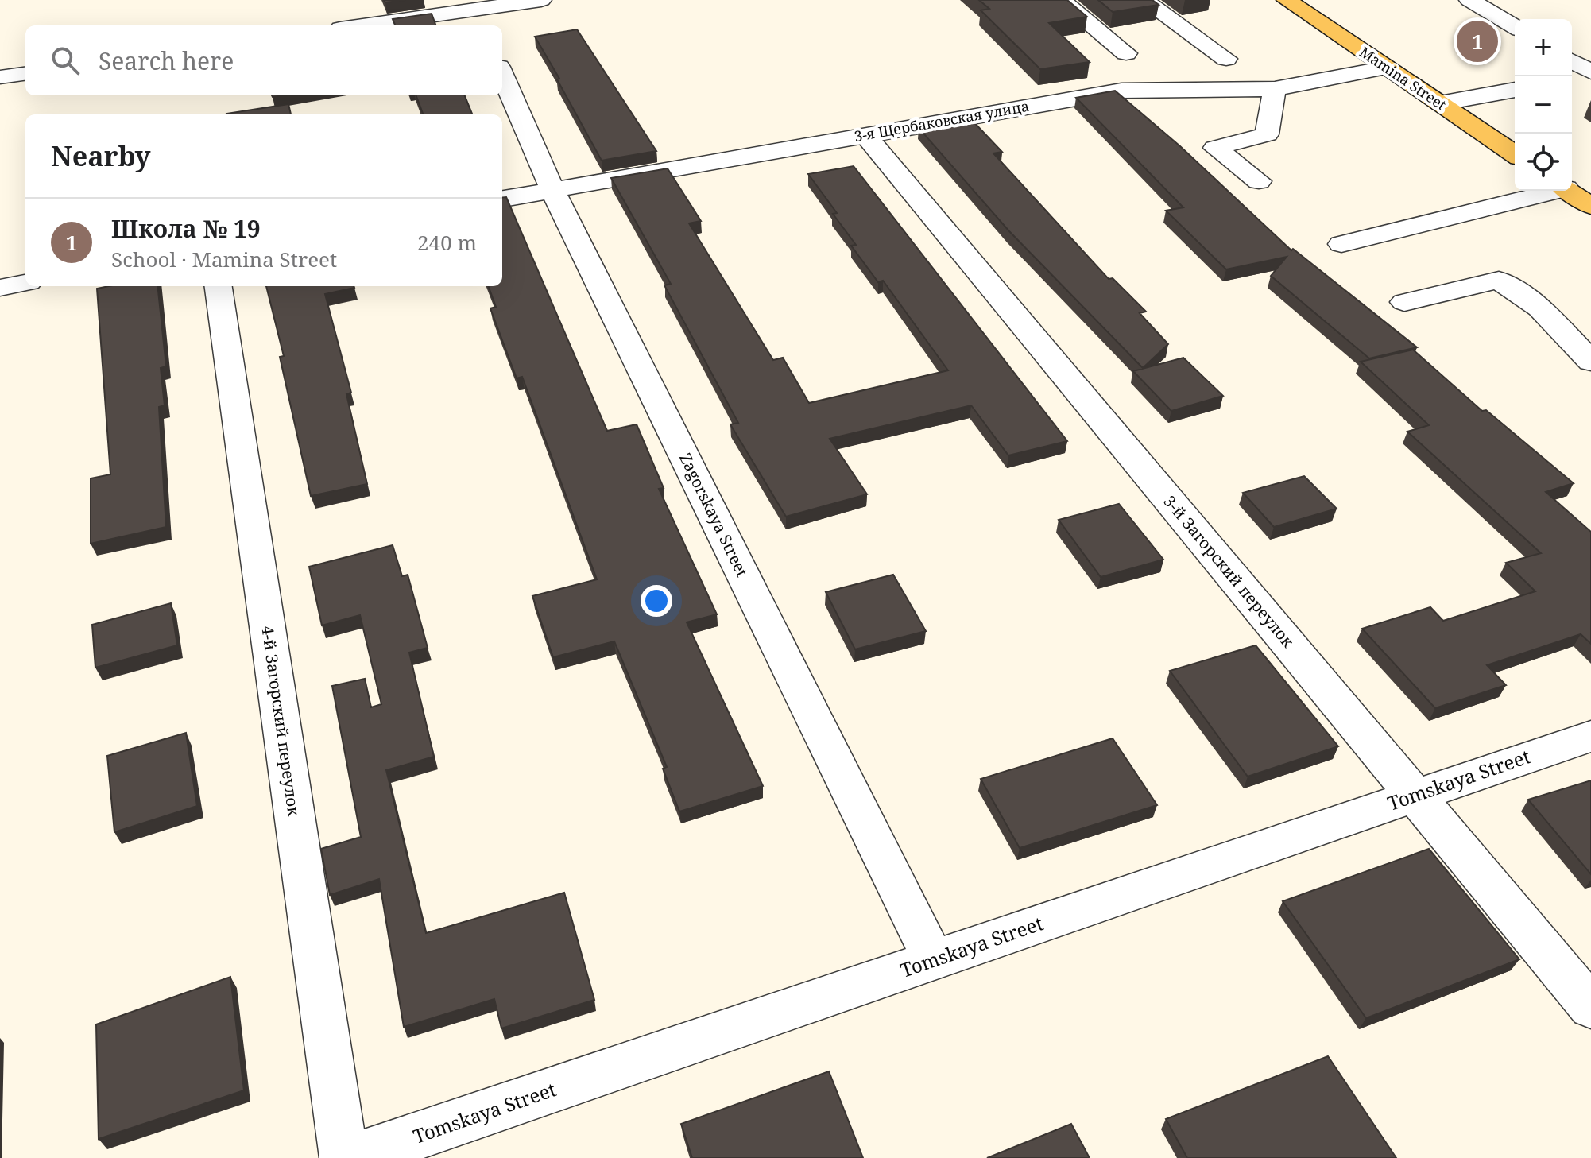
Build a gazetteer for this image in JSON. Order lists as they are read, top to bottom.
{
  "streets": {
    "main road": ["Mamina Street"],
    "street": [
      "3-я Щербаковская улица",
      "Zagorskaya Street",
      "3-й Загорский переулок",
      "4-й Загорский переулок",
      "Tomskaya Street"
    ]
  },
  "crossings": [
    ["Mamina Street", "3-я Щербаковская улица"],
    ["3-я Щербаковская улица", "Zagorskaya Street"],
    ["3-я Щербаковская улица", "3-й Загорский переулок"],
    ["Zagorskaya Street", "Tomskaya Street"],
    ["3-й Загорский переулок", "Tomskaya Street"]
  ],
  "page": {
    "pins": "1",
    "map_buttons": ["+", "−"],
    "search": "Search here",
    "heading": "Nearby",
    "list": [
      {
        "mark": "1",
        "name": "Школа № 19",
        "note": "School · Mamina Street",
        "value": "240 m"
      }
    ]
  }
}
